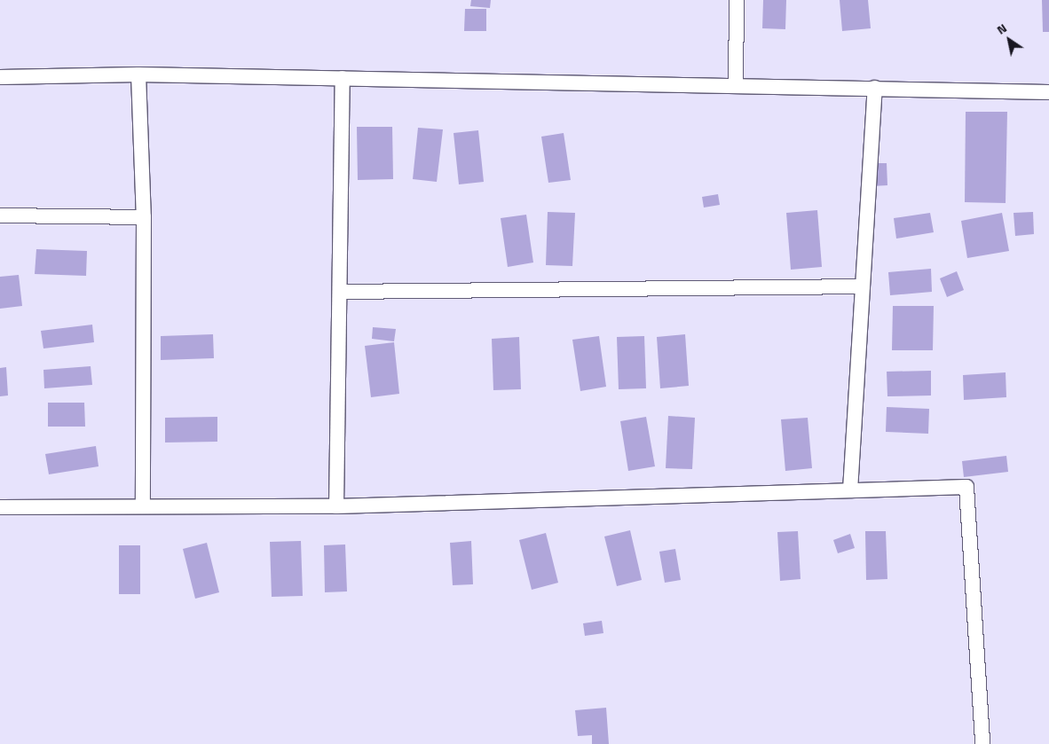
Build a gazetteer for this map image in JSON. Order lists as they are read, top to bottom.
{
  "north": "top left"
}
